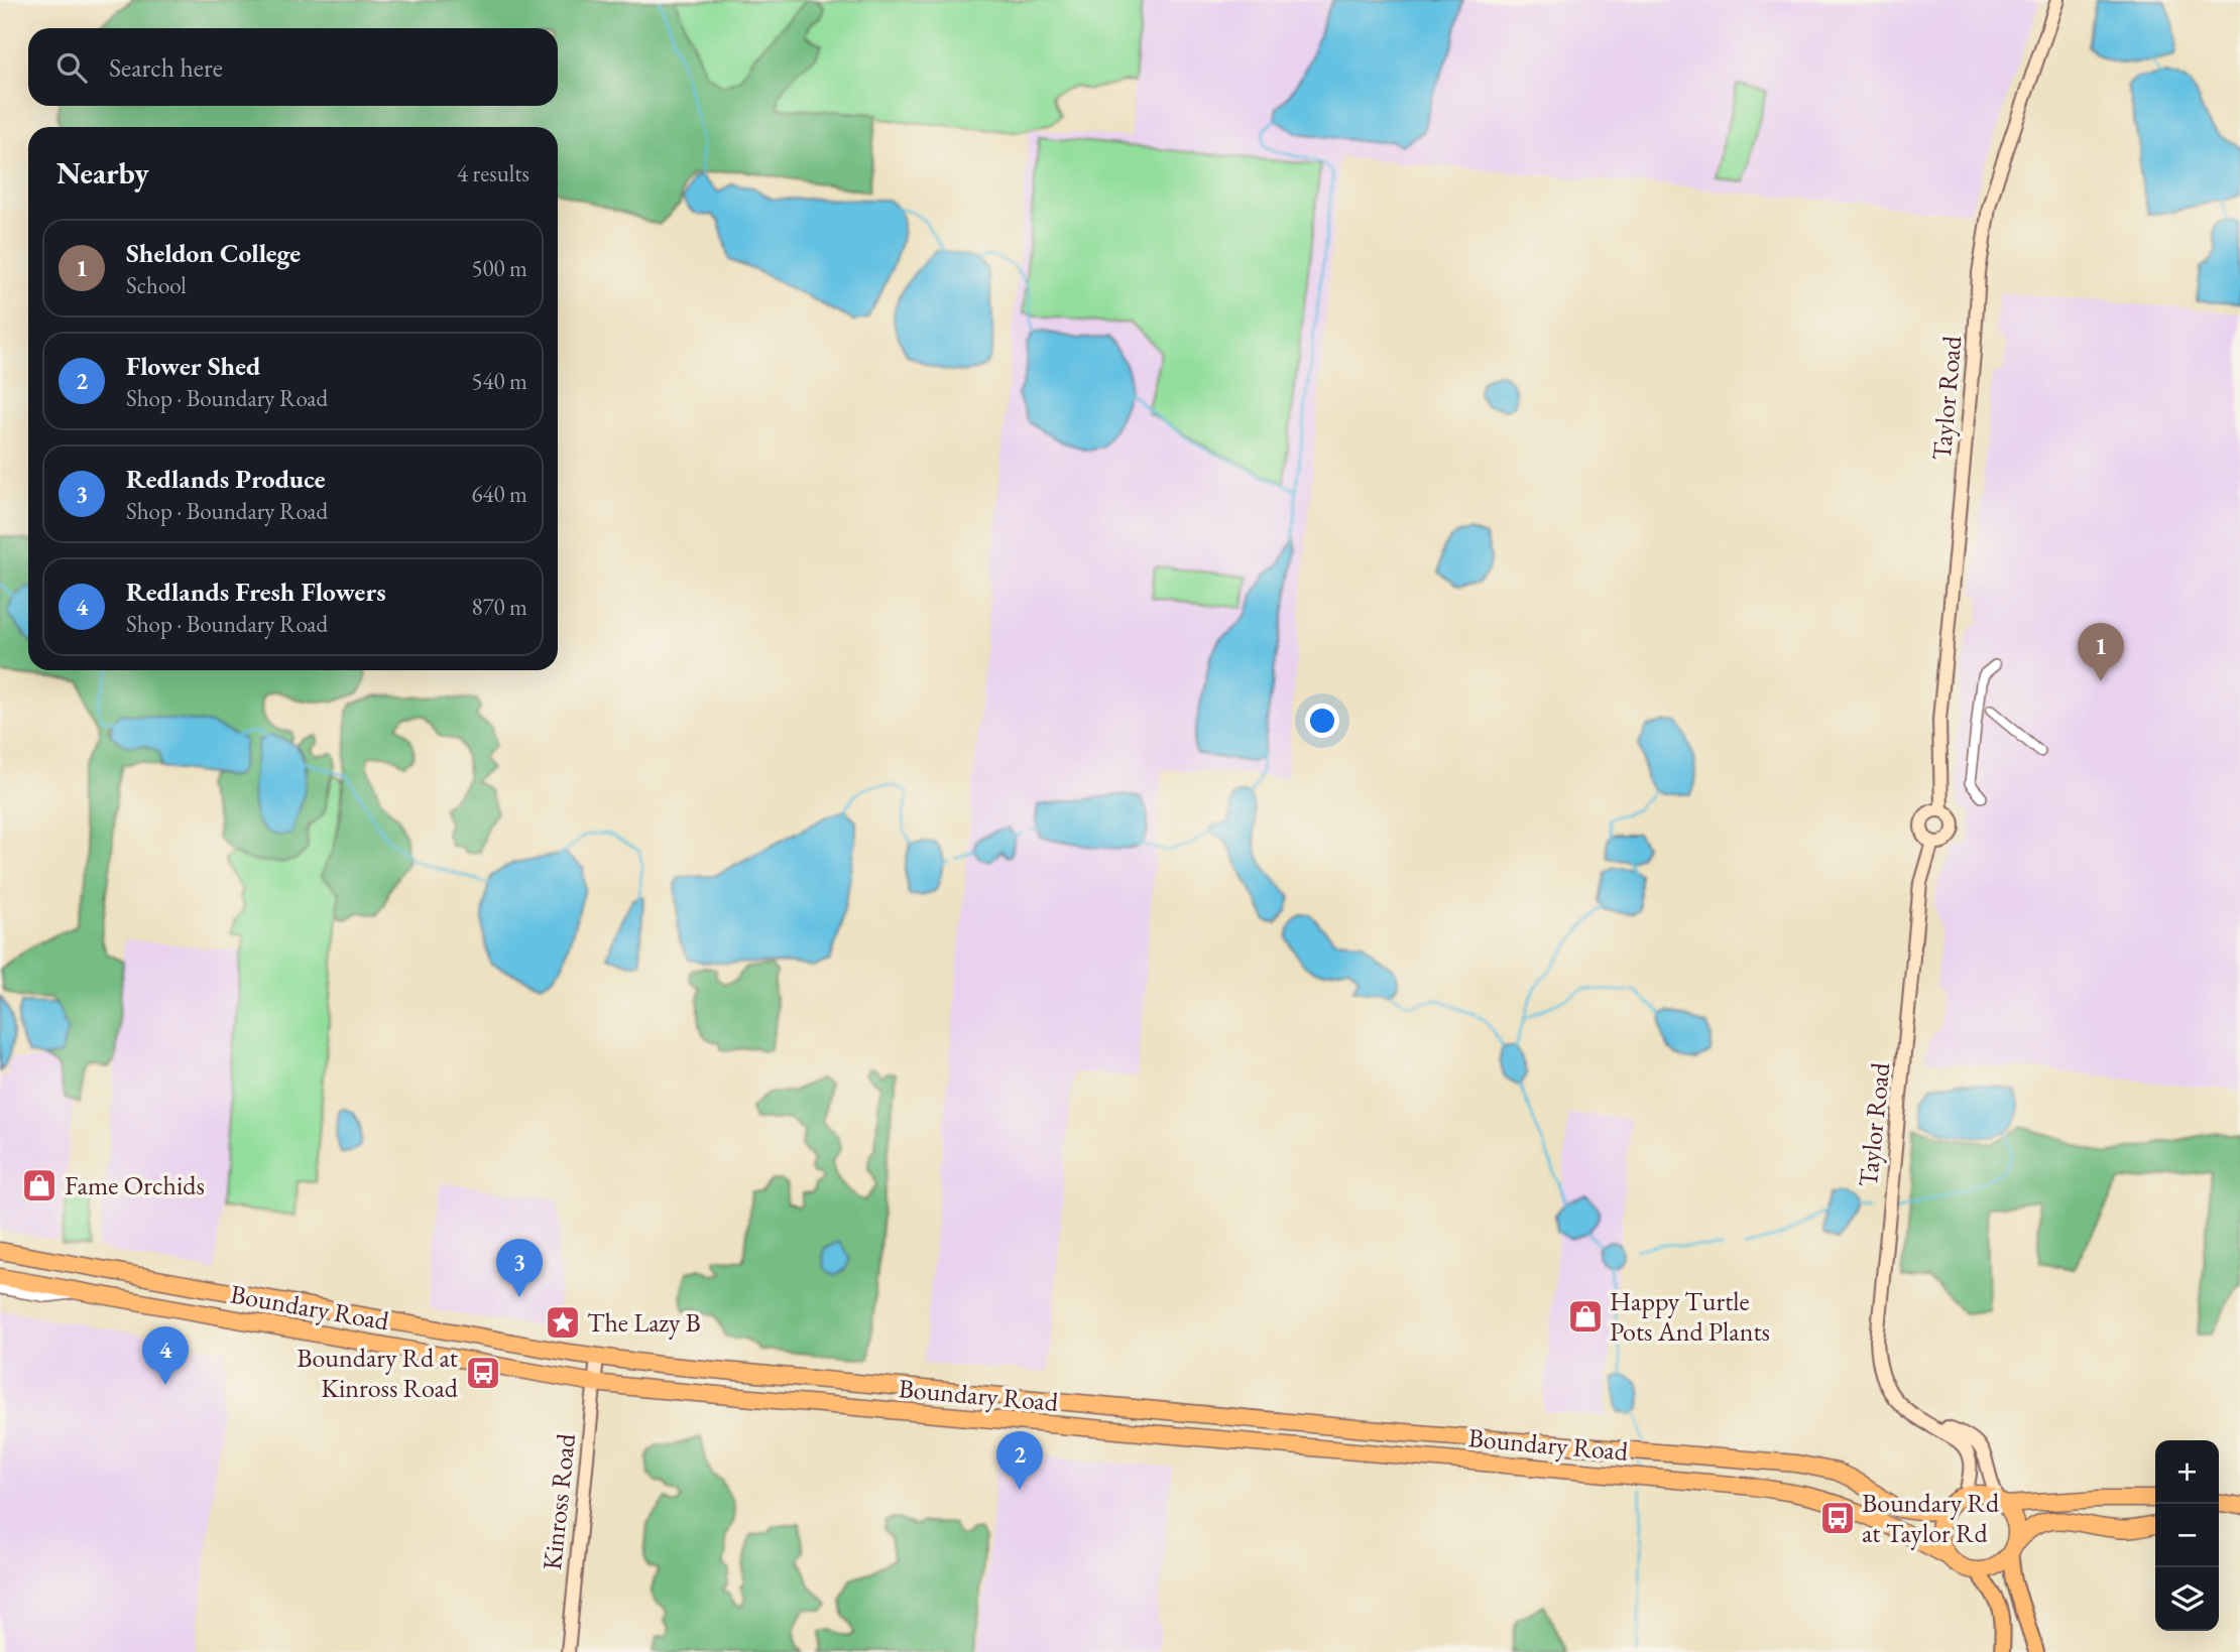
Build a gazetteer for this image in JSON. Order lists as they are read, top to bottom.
{
  "streets": {
    "highway": ["Boundary Road"],
    "street": ["Taylor Road", "Kinross Road"]
  },
  "crossings": [
    ["Taylor Road", "Boundary Road"],
    ["Boundary Road", "Kinross Road"]
  ],
  "places": {
    "shop": ["Fame Orchids", "Happy Turtle Pots And Plants"],
    "place": ["The Lazy B"],
    "bus stop": ["Boundary Rd at Kinross Road", "Boundary Rd at Taylor Rd"]
  },
  "page": {
    "search": "Search here",
    "heading": ["Nearby", "4 results"],
    "list": [
      {
        "mark": "1",
        "name": "Sheldon College",
        "note": "School",
        "value": "500 m"
      },
      {
        "mark": "2",
        "name": "Flower Shed",
        "note": "Shop · Boundary Road",
        "value": "540 m"
      },
      {
        "mark": "3",
        "name": "Redlands Produce",
        "note": "Shop · Boundary Road",
        "value": "640 m"
      },
      {
        "mark": "4",
        "name": "Redlands Fresh Flowers",
        "note": "Shop · Boundary Road",
        "value": "870 m"
      }
    ],
    "pins": [
      "1",
      "3",
      "4",
      "2"
    ],
    "map_buttons": ["+", "−"]
  }
}
